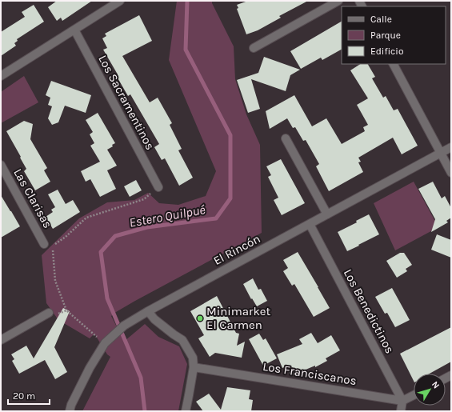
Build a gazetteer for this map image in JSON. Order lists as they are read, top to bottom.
{
  "streets": {
    "street": [
      "Los Sacramentinos",
      "Las Clarisas",
      "El Rincón",
      "Los Benedictinos",
      "Los Franciscanos"
    ]
  },
  "crossings": [
    ["El Rincón", "Los Benedictinos"],
    ["Los Benedictinos", "Los Franciscanos"]
  ],
  "water": ["Estero Quilpué"],
  "places": ["Minimarket El Carmen"],
  "legend": ["Calle", "Parque", "Edificio"],
  "scale_bar": "20 m",
  "north": "top right"
}
